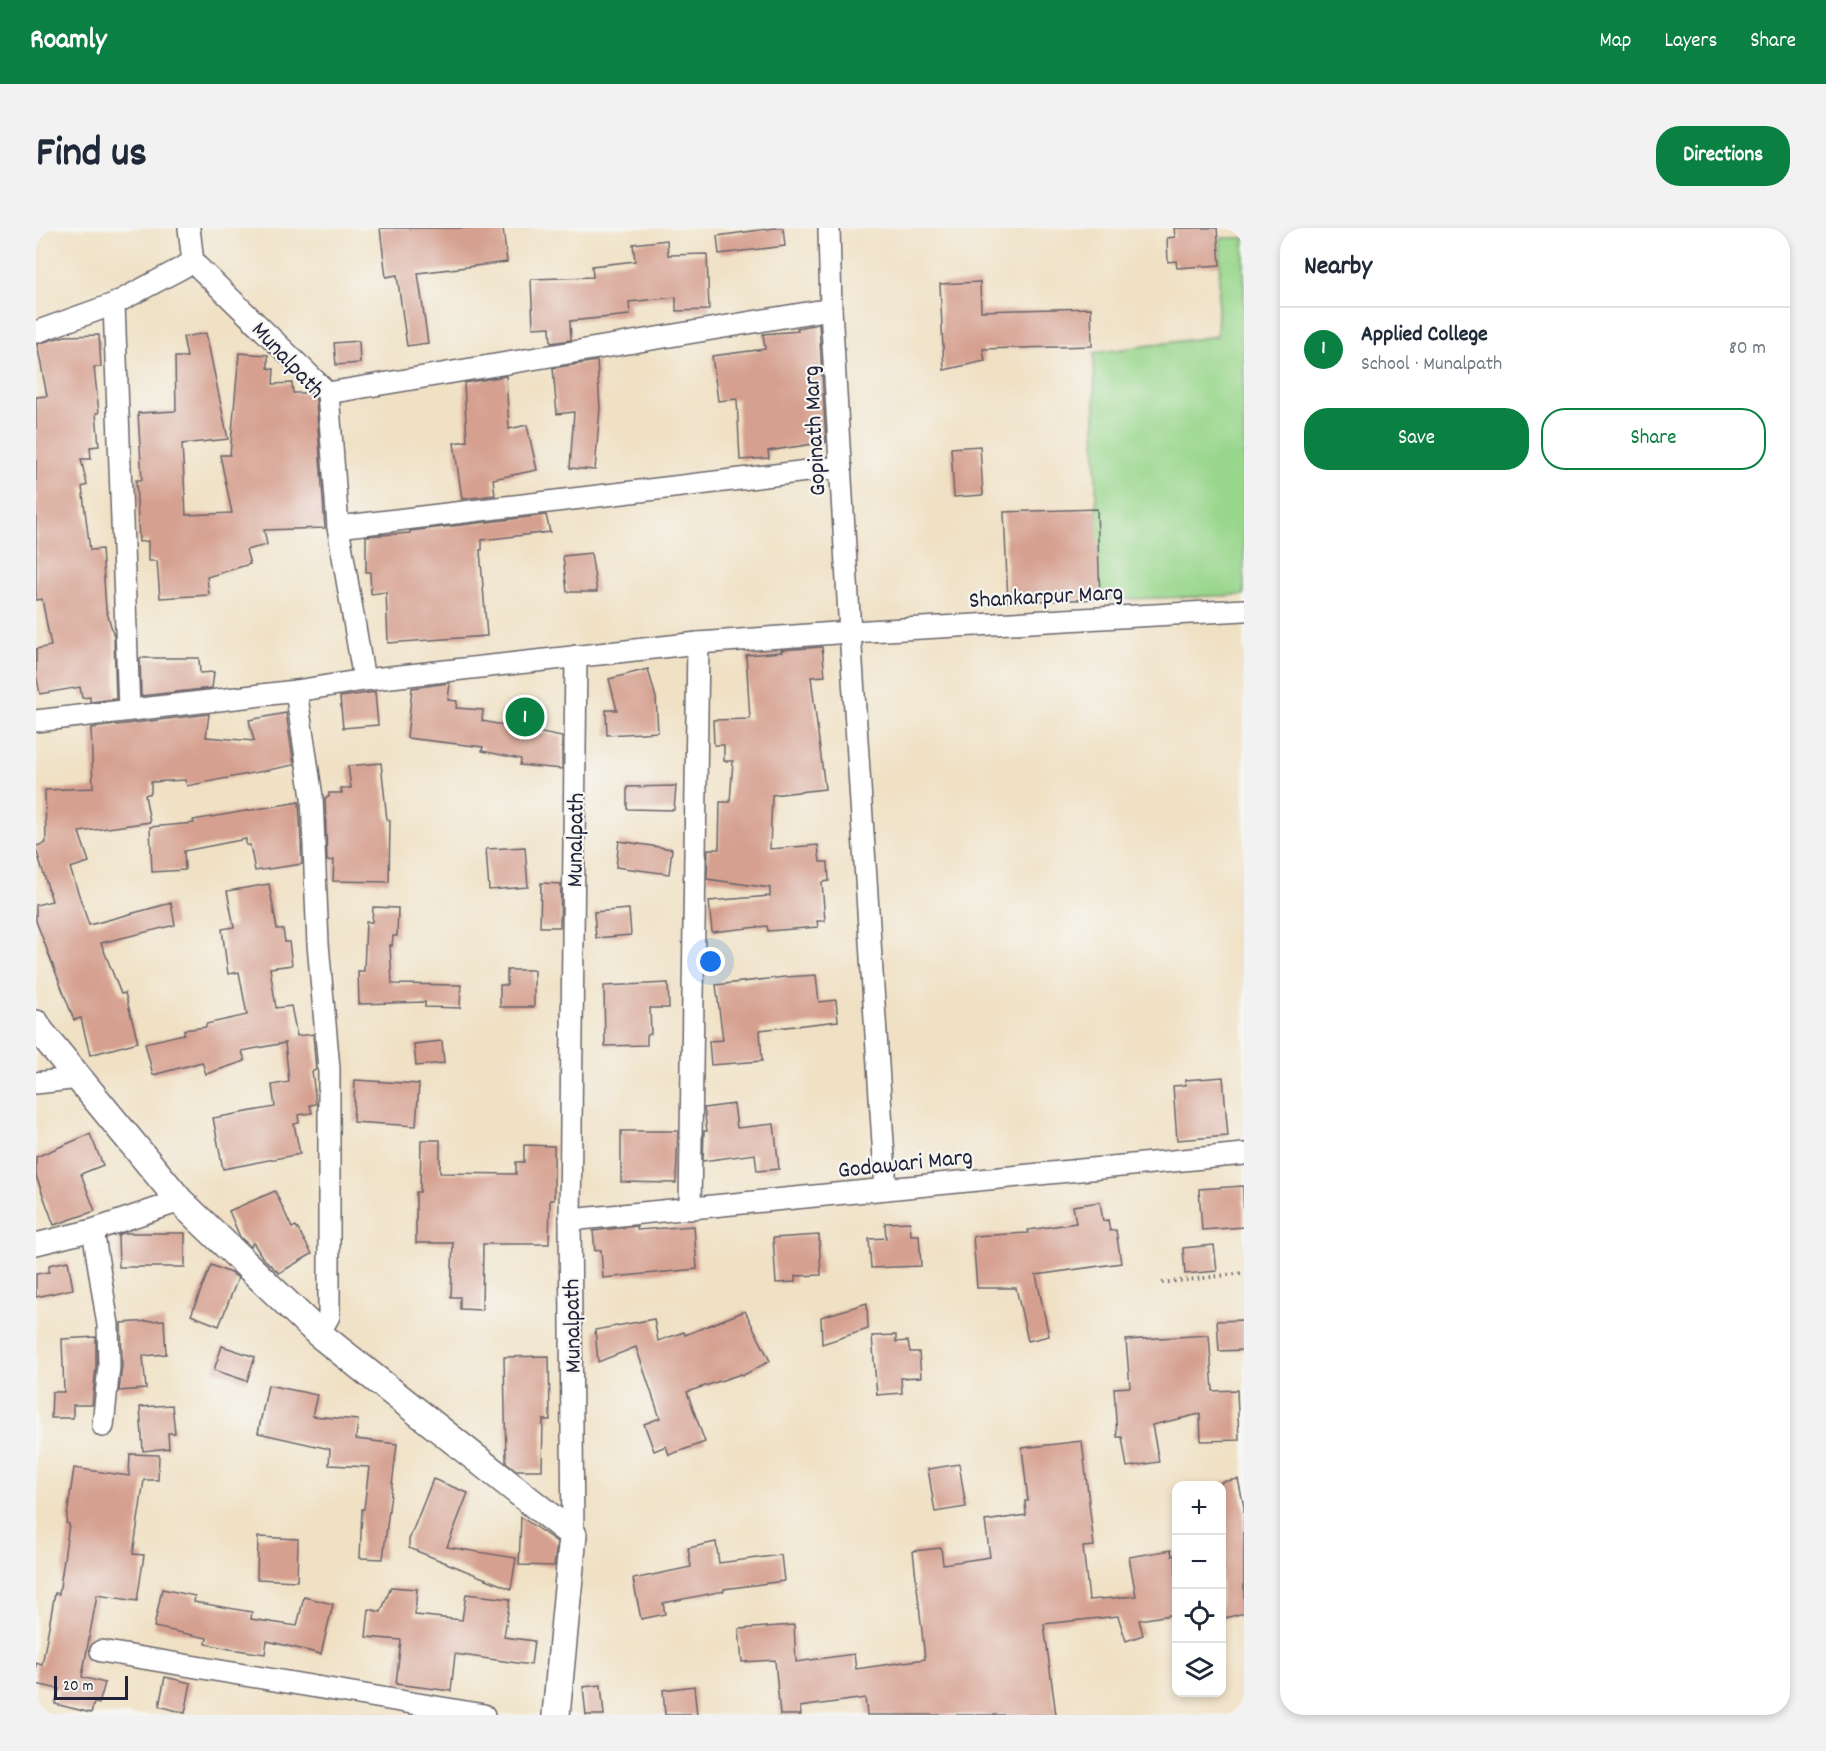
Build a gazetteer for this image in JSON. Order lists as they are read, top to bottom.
{
  "streets": {
    "street": [
      "Munalpath",
      "Gopinath Marg",
      "Shankarpur Marg",
      "Godawari Marg"
    ]
  },
  "crossings": [
    ["Munalpath", "Shankarpur Marg"],
    ["Munalpath", "Godawari Marg"],
    ["Gopinath Marg", "Shankarpur Marg"],
    ["Gopinath Marg", "Godawari Marg"]
  ],
  "scale_bar": "20 m",
  "page": {
    "header": "Roamly",
    "nav": ["Map", "Layers", "Share"],
    "title": "Find us",
    "buttons": [
      "Directions",
      ["Save", "Share"]
    ],
    "heading": "Nearby",
    "list": [
      {
        "mark": "1",
        "name": "Applied College",
        "note": "School · Munalpath",
        "value": "80 m"
      }
    ],
    "pins": "1",
    "map_buttons": ["+", "−"],
    "scale": "20 m"
  }
}
